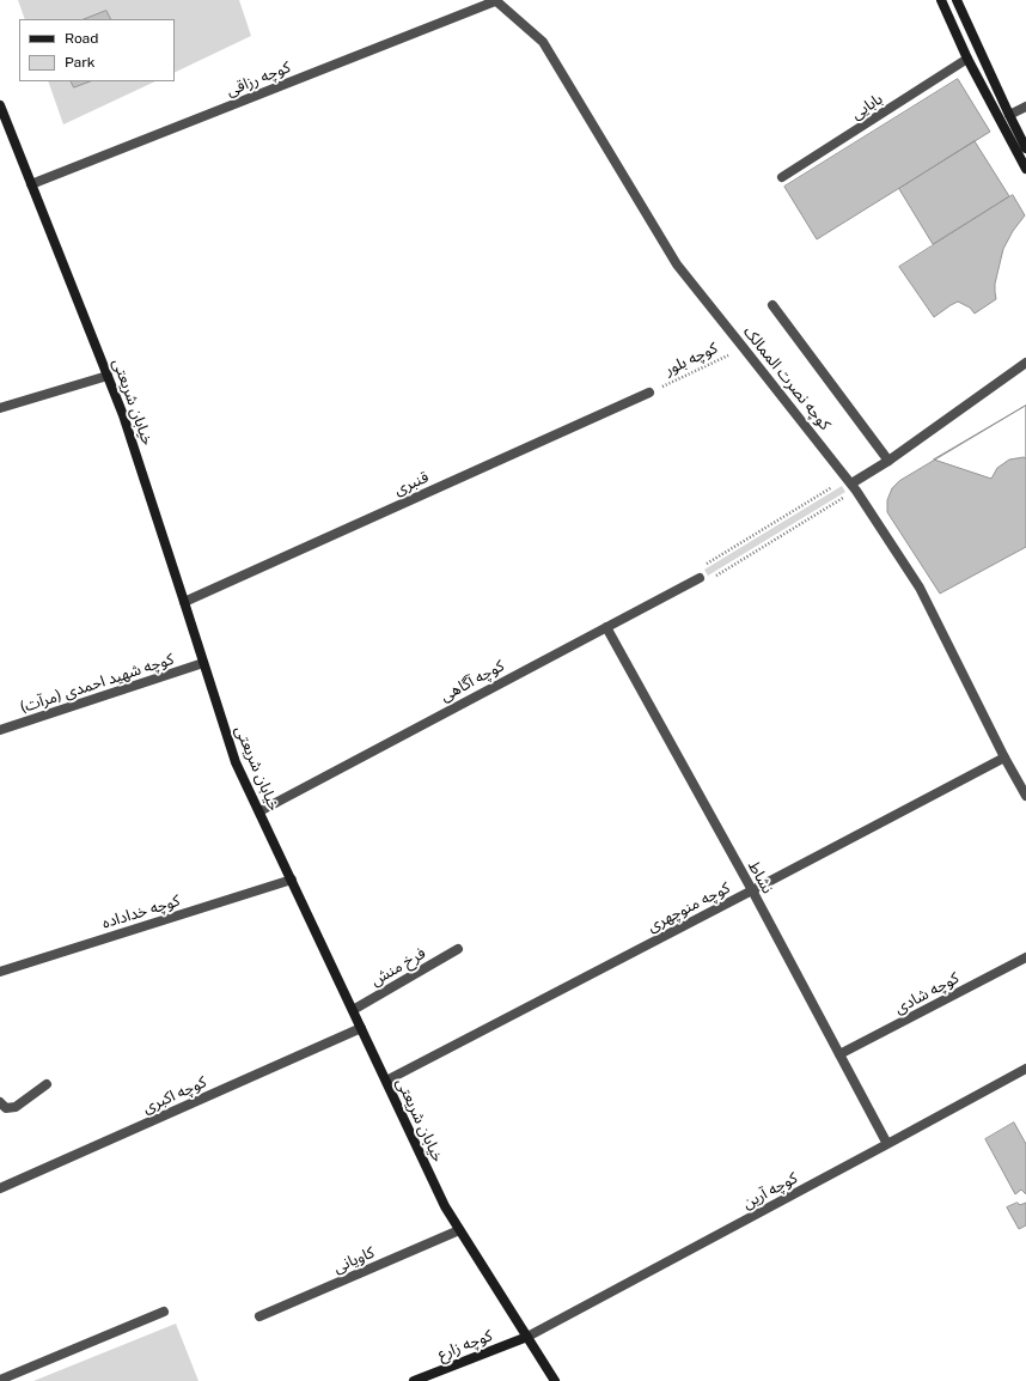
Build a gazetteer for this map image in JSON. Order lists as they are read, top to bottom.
{
  "streets": {
    "main road": ["خیابان شریعتی", "کوچه زارع"],
    "street": [
      "کوچه رزاقی",
      "بابایی",
      "کوچه نصرت الممالک",
      "قنبری",
      "کوچه آگاهی",
      "کوچه شهید احمدی (مرآت)",
      "نشاط",
      "کوچه منوچهری",
      "کوچه خداداده",
      "فرخ منش",
      "کوچه شادی",
      "کوچه اکبری",
      "کوچه آرین",
      "کاویانی"
    ],
    "path": ["کوچه بلور"]
  },
  "crossings": [
    ["کوچه رزاقی", "کوچه نصرت الممالک"],
    ["کوچه رزاقی", "خیابان شریعتی"],
    ["کوچه بلور", "کوچه نصرت الممالک"],
    ["کوچه بلور", "قنبری"],
    ["کوچه نصرت الممالک", "کوچه منوچهری"],
    ["خیابان شریعتی", "قنبری"],
    ["خیابان شریعتی", "کوچه آگاهی"],
    ["خیابان شریعتی", "کوچه شهید احمدی (مرآت)"],
    ["خیابان شریعتی", "کوچه منوچهری"],
    ["خیابان شریعتی", "کوچه خداداده"],
    ["خیابان شریعتی", "فرخ منش"],
    ["خیابان شریعتی", "کوچه اکبری"],
    ["خیابان شریعتی", "کوچه آرین"],
    ["خیابان شریعتی", "کاویانی"],
    ["خیابان شریعتی", "کوچه زارع"],
    ["کوچه آگاهی", "نشاط"],
    ["نشاط", "کوچه منوچهری"],
    ["نشاط", "کوچه شادی"],
    ["نشاط", "کوچه آرین"],
    ["کوچه آرین", "کوچه زارع"]
  ],
  "legend": ["Road", "Park"]
}
